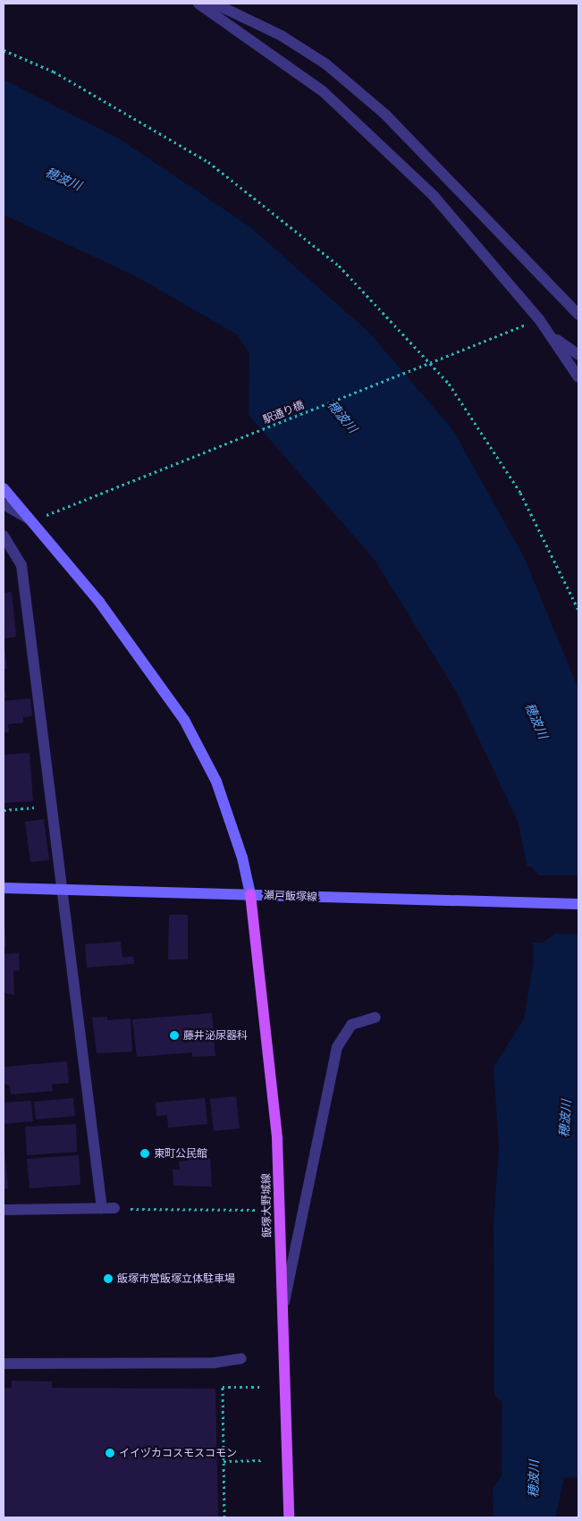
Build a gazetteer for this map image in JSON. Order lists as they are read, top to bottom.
{
  "streets": {
    "main road": ["瀬戸飯塚線", "飯塚大野城線"],
    "path": ["駅通り橋"]
  },
  "crossings": [
    ["瀬戸飯塚線", "飯塚大野城線"]
  ],
  "water": ["穂波川"],
  "places": [
    "藤井泌尿器科",
    "東町公民館",
    "飯塚市営飯塚立体駐車場",
    "イイヅカコスモスコモン"
  ]
}
